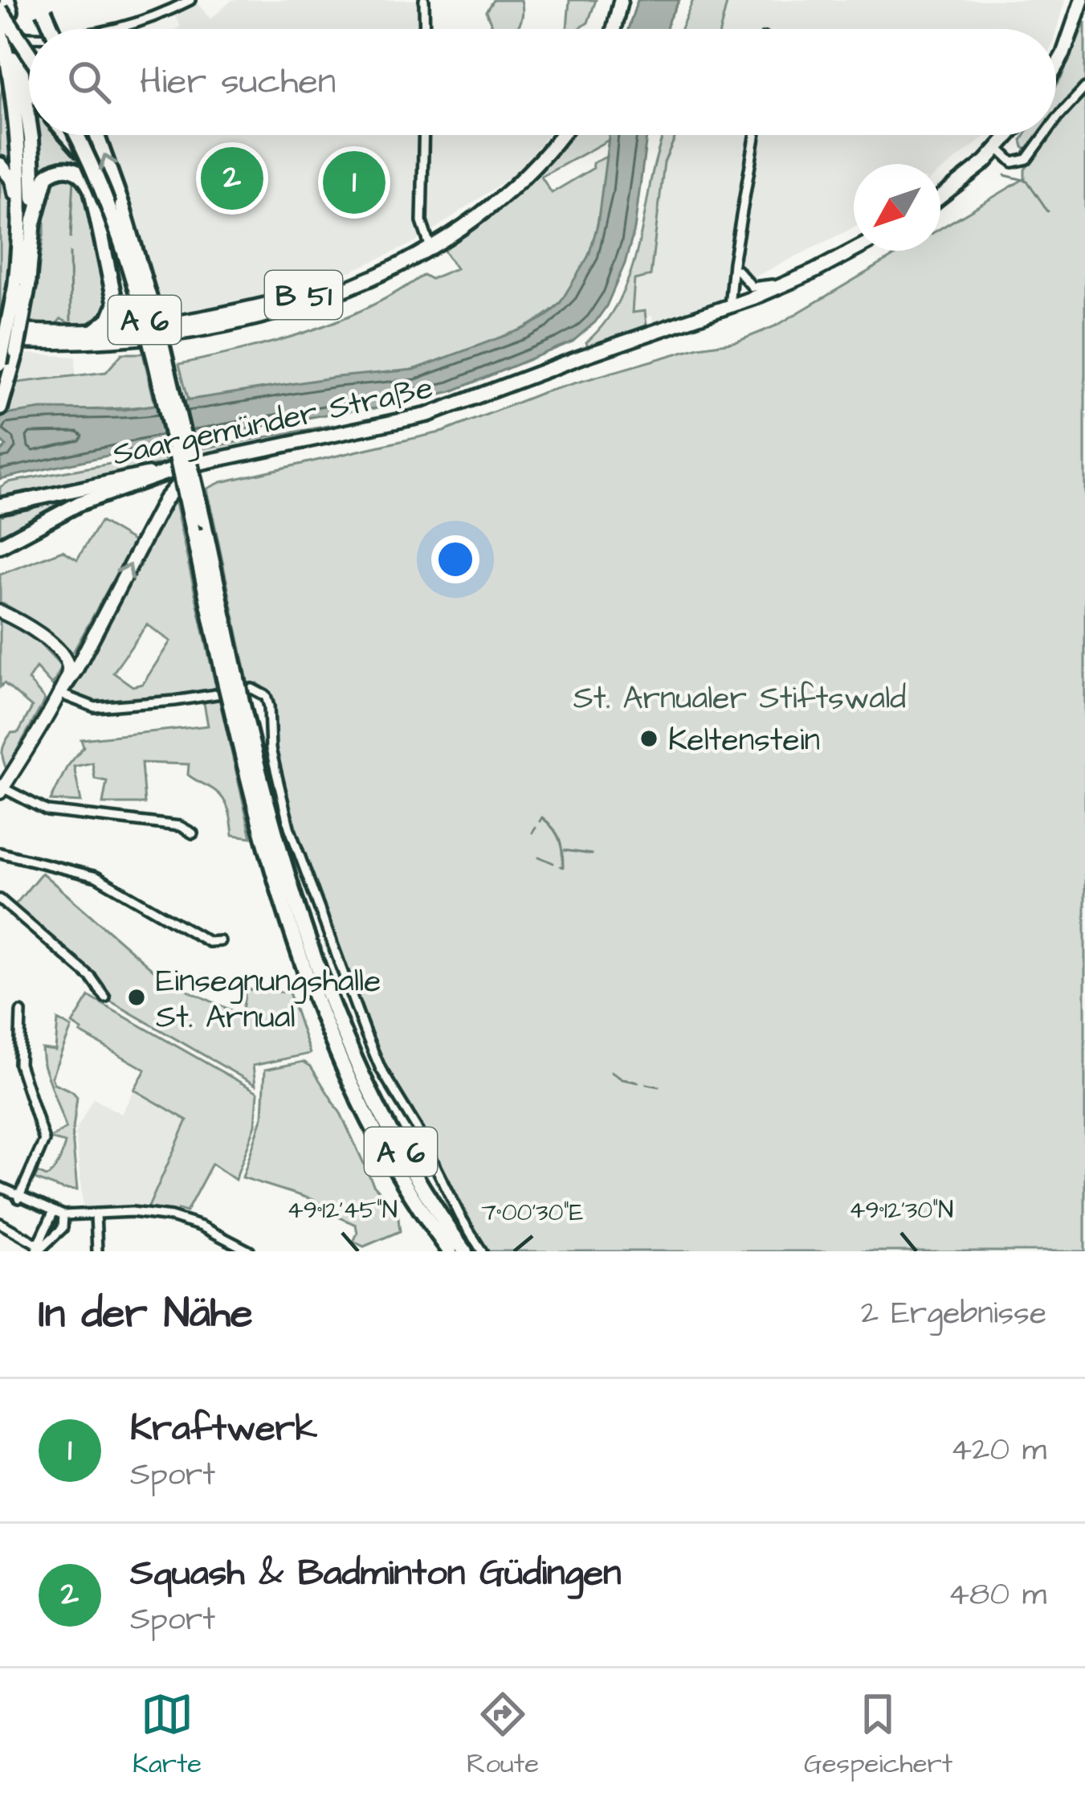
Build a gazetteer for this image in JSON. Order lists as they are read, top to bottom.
{
  "streets": {
    "highway": ["A 6"],
    "main road": ["B 51", "Saargemünder Straße"]
  },
  "parks": ["St. Arnualer Stiftswald"],
  "places": ["Keltenstein", "Einsegnungshalle St. Arnual"],
  "north": "bottom left",
  "page": {
    "search": "Hier suchen",
    "pins": ["2", "1"],
    "heading": ["In der Nähe", "2 Ergebnisse"],
    "list": [
      {
        "mark": "1",
        "name": "Kraftwerk",
        "note": "Sport",
        "value": "420 m"
      },
      {
        "mark": "2",
        "name": "Squash & Badminton Güdingen",
        "note": "Sport",
        "value": "480 m"
      }
    ],
    "nav": ["Karte", "Route", "Gespeichert"]
  },
  "coordinates": ["49°12'45\"N", "49°12'30\"N", "7°00'30\"E"]
}
